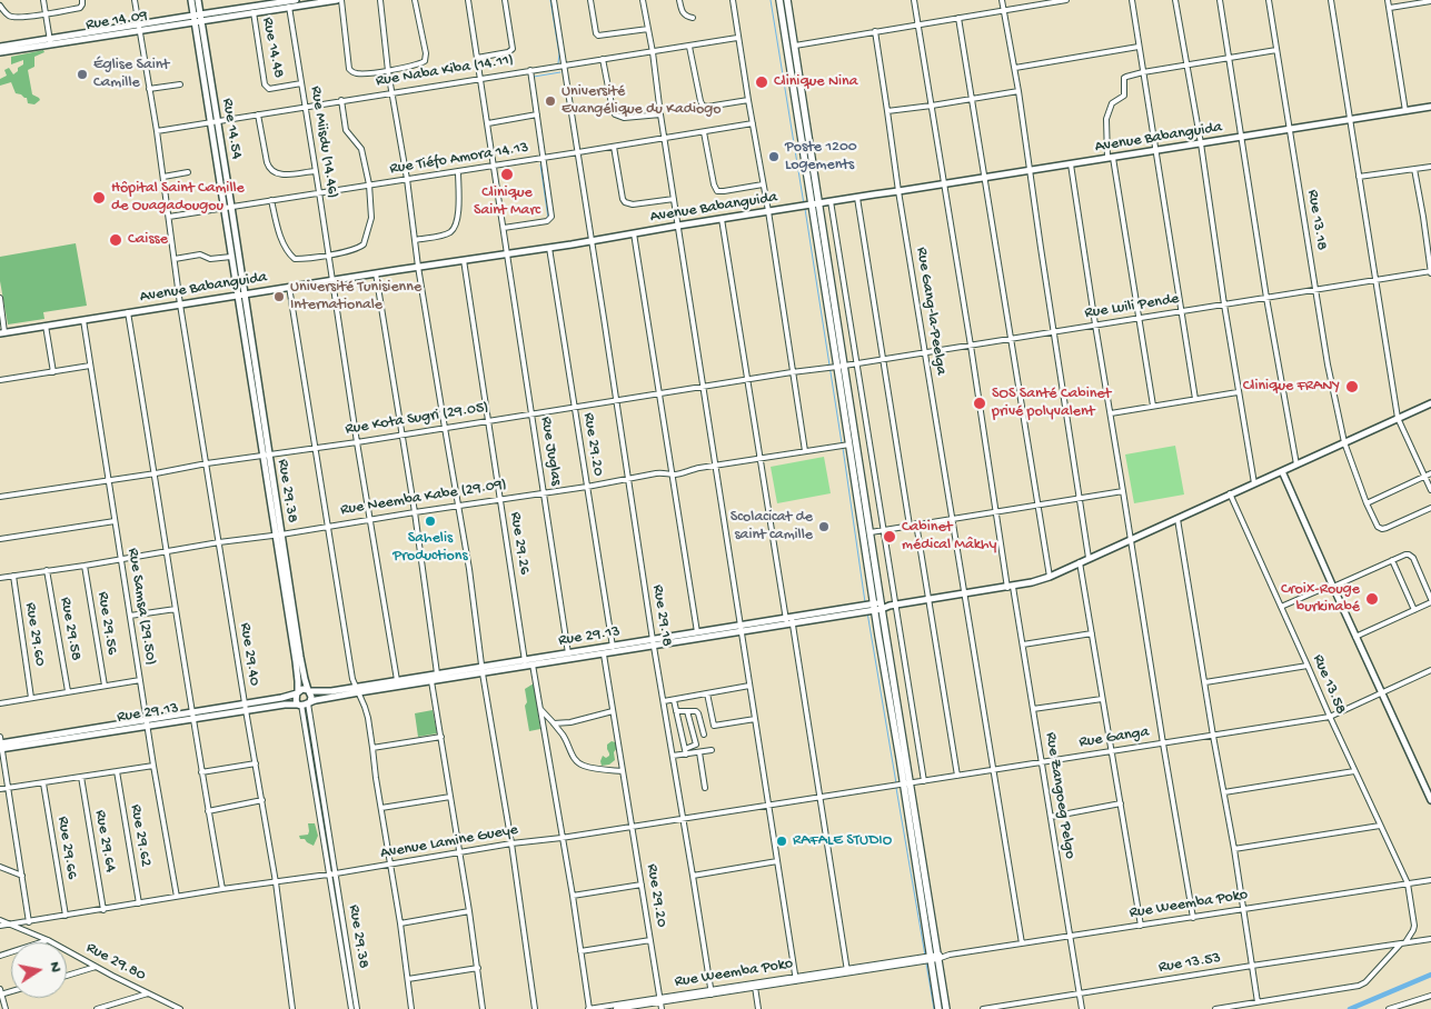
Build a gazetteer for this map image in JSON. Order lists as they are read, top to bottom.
{
  "streets": {
    "main road": [
      "Rue 14.09",
      "Rue 14.54",
      "Avenue Babanguida",
      "Rue 29.38",
      "Rue 29.13"
    ],
    "street": [
      "Rue 14.48",
      "Rue Naba Kiba (14.11)",
      "Rue Miisdu (14.46)",
      "Rue Tiéfo Amora 14.13",
      "Rue 13.18",
      "Rue Luili Pende",
      "Rue Gang-la-Peelga",
      "Rue Kota Sugri (29.05)",
      "Rue 29.20",
      "Rue Juglas",
      "Rue Neemba Kabe (29.09)",
      "Rue 29.26",
      "Rue Samsa (29.50)",
      "Rue 29.18",
      "Rue 29.56",
      "Rue 29.58",
      "Rue 29.60",
      "Rue 29.40",
      "Rue 13.58",
      "Rue Ganga",
      "Rue Zangoeg Pelgo",
      "Rue 29.62",
      "Rue 29.64",
      "Avenue Lamine Gueye",
      "Rue 29.66",
      "Rue Weemba Poko",
      "Rue 29.80",
      "Rue 13.53"
    ]
  },
  "crossings": [
    ["Rue 14.09", "Rue 14.48"],
    ["Rue 14.09", "Rue 14.54"],
    ["Rue 14.09", "Rue Miisdu (14.46)"],
    ["Rue 14.09", "Rue 29.38"],
    ["Rue 14.09", "Rue 29.40"],
    ["Rue 14.48", "Rue Miisdu (14.46)"],
    ["Rue Naba Kiba (14.11)", "Rue 14.54"],
    ["Rue Naba Kiba (14.11)", "Rue Miisdu (14.46)"],
    ["Rue Naba Kiba (14.11)", "Rue Juglas"],
    ["Rue Naba Kiba (14.11)", "Rue 29.38"],
    ["Rue Naba Kiba (14.11)", "Rue 29.18"],
    ["Rue Naba Kiba (14.11)", "Rue 29.40"],
    ["Rue 14.54", "Avenue Babanguida"],
    ["Rue 14.54", "Rue Tiéfo Amora 14.13"],
    ["Rue 14.54", "Rue 29.38"],
    ["Avenue Babanguida", "Rue Miisdu (14.46)"],
    ["Avenue Babanguida", "Rue 13.18"],
    ["Avenue Babanguida", "Rue Gang-la-Peelga"],
    ["Avenue Babanguida", "Rue 29.20"],
    ["Avenue Babanguida", "Rue Juglas"],
    ["Avenue Babanguida", "Rue 29.38"],
    ["Avenue Babanguida", "Rue 29.26"],
    ["Avenue Babanguida", "Rue Samsa (29.50)"],
    ["Avenue Babanguida", "Rue 29.18"],
    ["Avenue Babanguida", "Rue 29.40"],
    ["Avenue Babanguida", "Rue Zangoeg Pelgo"],
    ["Rue Miisdu (14.46)", "Rue Tiéfo Amora 14.13"],
    ["Rue Miisdu (14.46)", "Rue Kota Sugri (29.05)"],
    ["Rue Miisdu (14.46)", "Rue Neemba Kabe (29.09)"],
    ["Rue Tiéfo Amora 14.13", "Rue Juglas"],
    ["Rue Tiéfo Amora 14.13", "Rue 29.38"],
    ["Rue Tiéfo Amora 14.13", "Rue 29.18"],
    ["Rue Tiéfo Amora 14.13", "Rue 29.40"],
    ["Rue 13.18", "Rue Luili Pende"],
    ["Rue Luili Pende", "Rue Gang-la-Peelga"],
    ["Rue Luili Pende", "Rue Kota Sugri (29.05)"],
    ["Rue Luili Pende", "Rue Zangoeg Pelgo"],
    ["Rue Gang-la-Peelga", "Rue Ganga"],
    ["Rue Gang-la-Peelga", "Rue Weemba Poko"],
    ["Rue Kota Sugri (29.05)", "Rue 29.20"],
    ["Rue Kota Sugri (29.05)", "Rue Juglas"],
    ["Rue Kota Sugri (29.05)", "Rue 29.38"],
    ["Rue Kota Sugri (29.05)", "Rue 29.26"],
    ["Rue Kota Sugri (29.05)", "Rue Samsa (29.50)"],
    ["Rue Kota Sugri (29.05)", "Rue 29.18"],
    ["Rue Kota Sugri (29.05)", "Rue 29.40"],
    ["Rue 29.20", "Rue Neemba Kabe (29.09)"],
    ["Rue 29.20", "Rue 29.13"],
    ["Rue 29.20", "Avenue Lamine Gueye"],
    ["Rue 29.20", "Rue Weemba Poko"],
    ["Rue Juglas", "Rue Neemba Kabe (29.09)"],
    ["Rue Juglas", "Rue 29.13"],
    ["Rue 29.38", "Rue Neemba Kabe (29.09)"],
    ["Rue 29.38", "Rue 29.13"],
    ["Rue 29.38", "Avenue Lamine Gueye"],
    ["Rue Neemba Kabe (29.09)", "Rue 29.26"],
    ["Rue Neemba Kabe (29.09)", "Rue Samsa (29.50)"],
    ["Rue Neemba Kabe (29.09)", "Rue 29.18"],
    ["Rue Neemba Kabe (29.09)", "Rue 29.56"],
    ["Rue Neemba Kabe (29.09)", "Rue 29.58"],
    ["Rue Neemba Kabe (29.09)", "Rue 29.60"],
    ["Rue Neemba Kabe (29.09)", "Rue 29.40"],
    ["Rue 29.26", "Rue 29.13"],
    ["Rue 29.26", "Avenue Lamine Gueye"],
    ["Rue 29.26", "Rue Weemba Poko"],
    ["Rue Samsa (29.50)", "Rue 29.13"],
    ["Rue Samsa (29.50)", "Avenue Lamine Gueye"],
    ["Rue 29.18", "Rue 29.13"],
    ["Rue 29.18", "Avenue Lamine Gueye"],
    ["Rue 29.18", "Rue Weemba Poko"],
    ["Rue 29.13", "Rue 29.40"],
    ["Rue 29.40", "Avenue Lamine Gueye"],
    ["Rue 13.58", "Rue Ganga"],
    ["Rue 13.58", "Rue Weemba Poko"],
    ["Rue Ganga", "Rue Zangoeg Pelgo"],
    ["Rue Ganga", "Avenue Lamine Gueye"],
    ["Rue Zangoeg Pelgo", "Rue Weemba Poko"],
    ["Rue Zangoeg Pelgo", "Rue 13.53"],
    ["Rue 29.62", "Avenue Lamine Gueye"],
    ["Rue 29.64", "Avenue Lamine Gueye"],
    ["Avenue Lamine Gueye", "Rue 29.66"],
    ["Avenue Lamine Gueye", "Rue 29.80"]
  ],
  "places": [
    "Église Saint Camille",
    "Clinique Nina",
    "Université Evangélique du Kadiogo",
    "Poste 1200 Logements",
    "Clinique Saint Marc",
    "Hôpital Saint Camille de Ouagadougou",
    "Caisse",
    "Université Tunisienne Internationale",
    "Clinique FRANY",
    "SOS Santé Cabinet privé polyvalent",
    "Sahelis Productions",
    "Scolacicat de saint camille",
    "Cabinet médical Mâkhy",
    "Croix-Rouge burkinabé",
    "RAFALE STUDIO"
  ],
  "north": "right"
}
